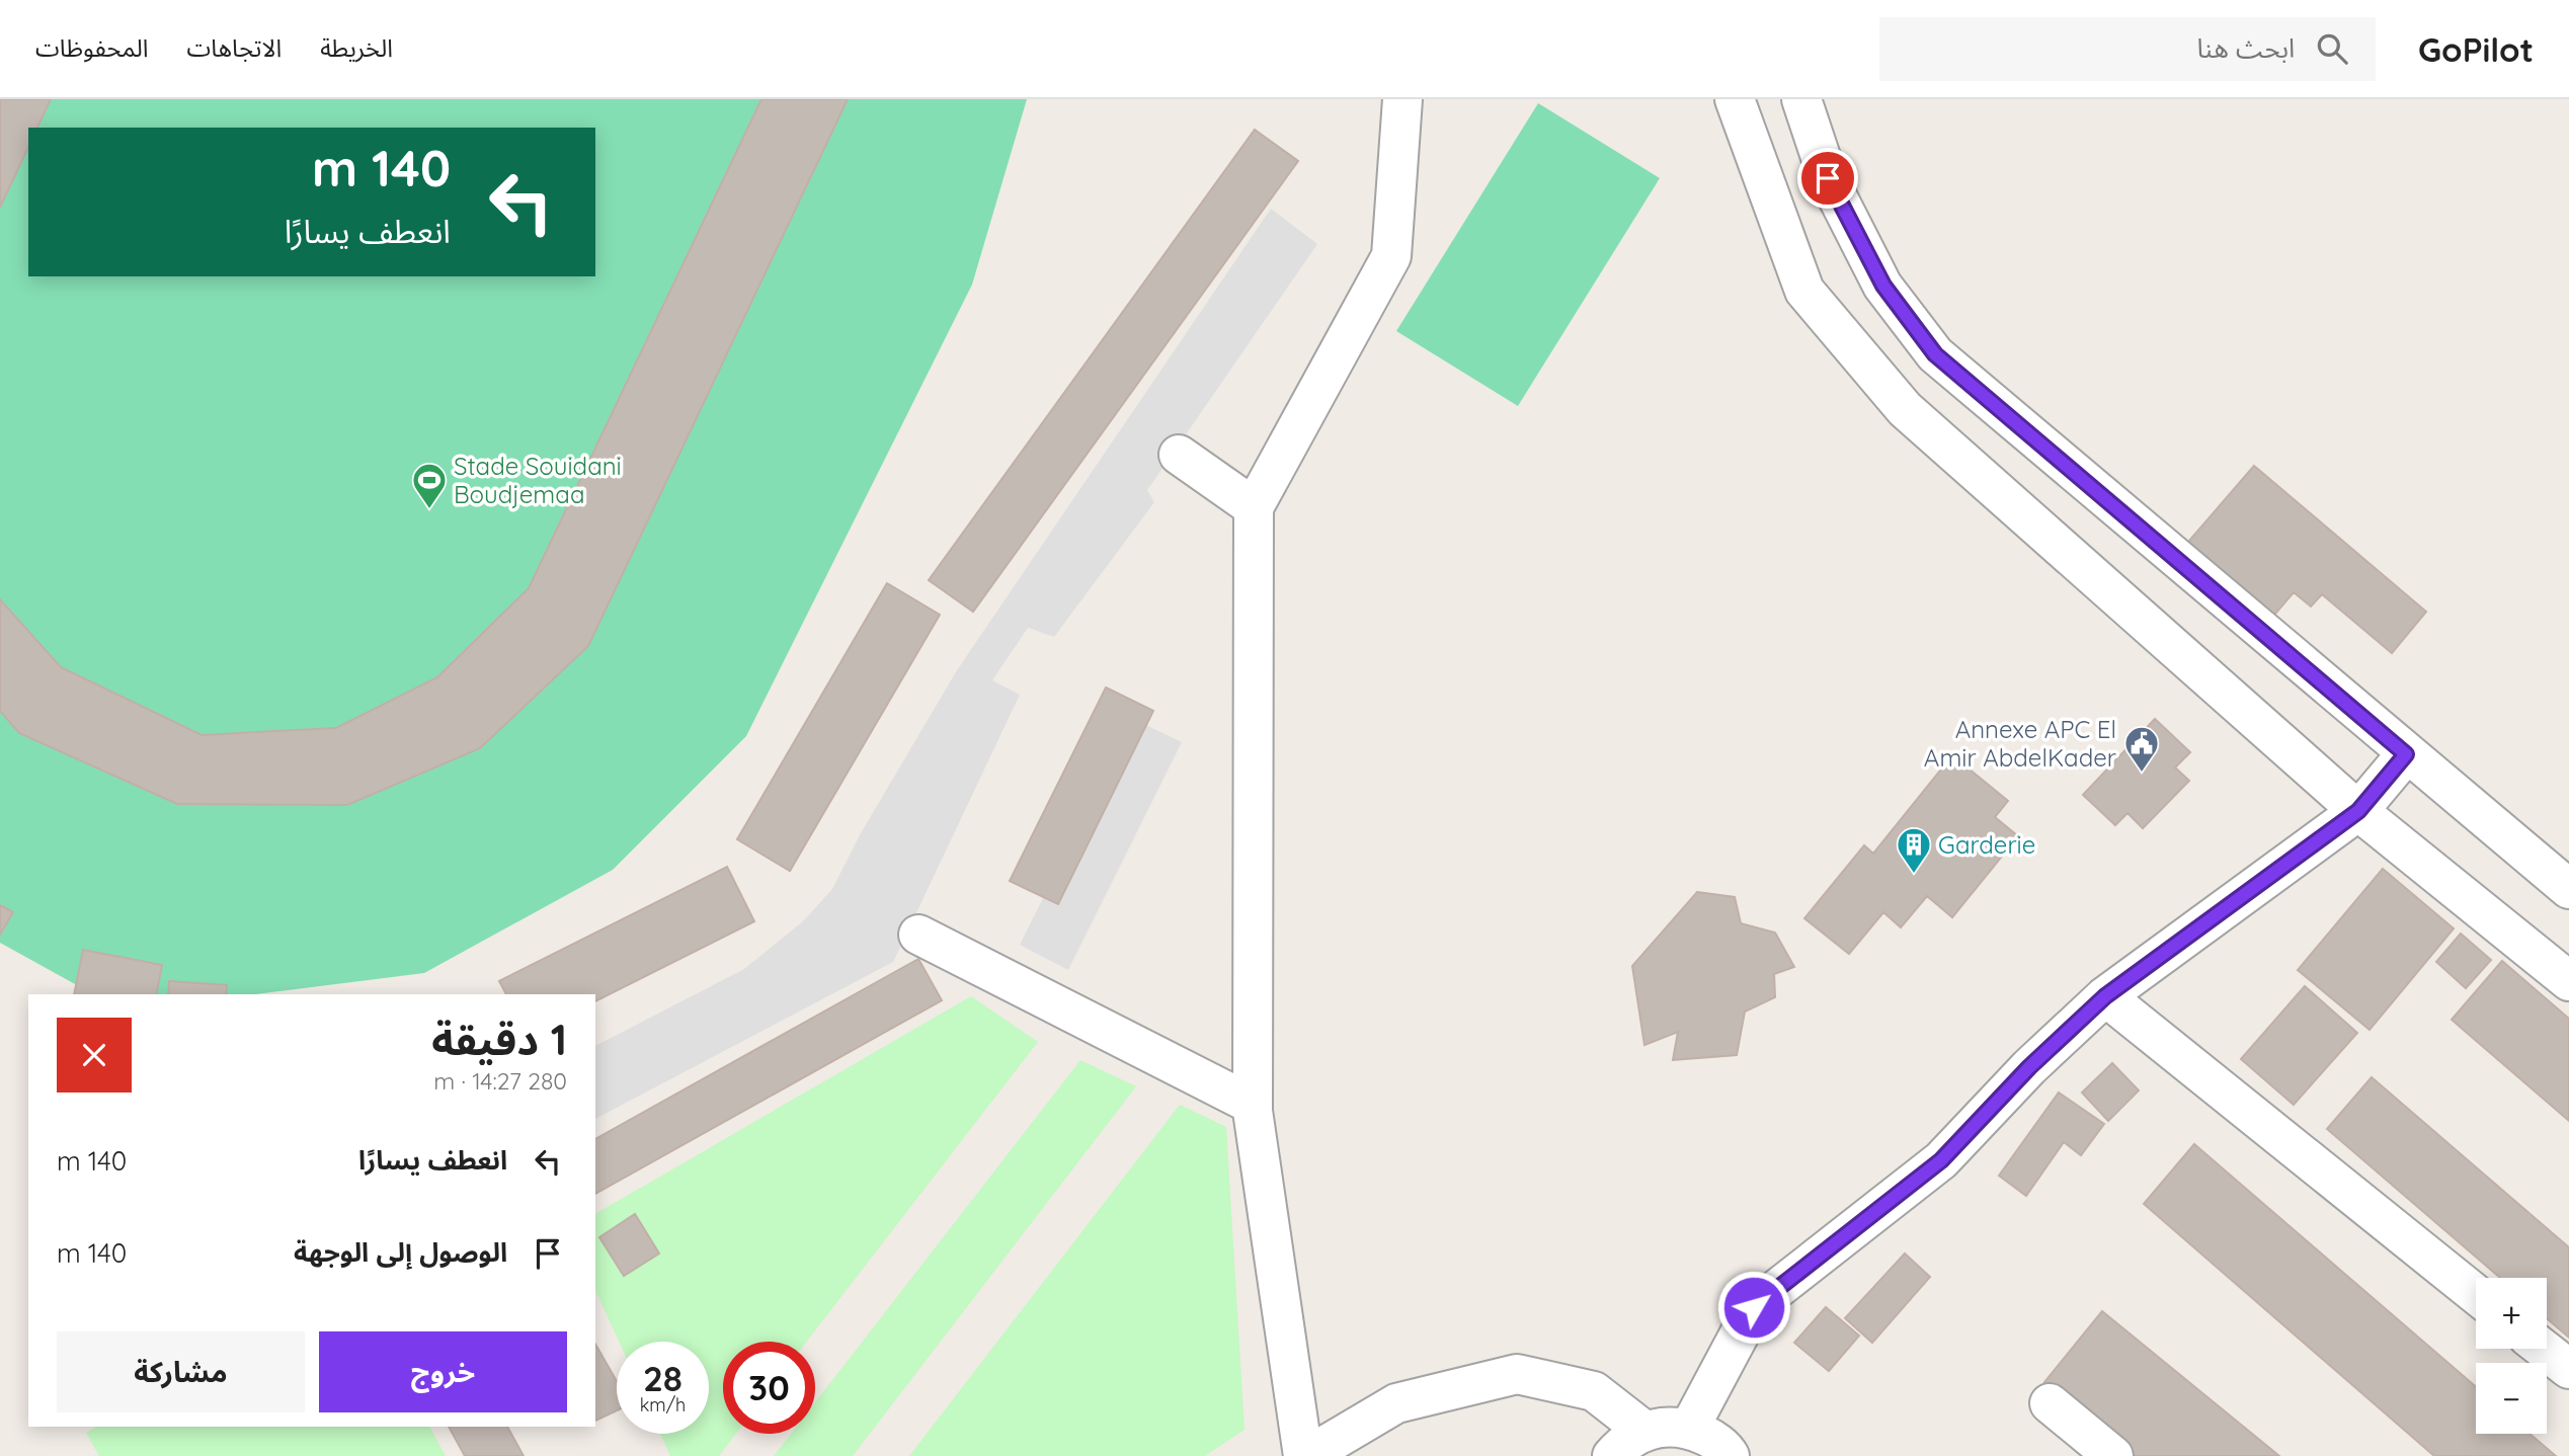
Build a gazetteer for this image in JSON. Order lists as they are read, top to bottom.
{
  "places": {
    "sports": ["Stade Souidani Boudjemaa"],
    "public building": ["Annexe APC El Amir AbdelKader"],
    "building": ["Garderie"]
  },
  "page": {
    "header": "GoPilot",
    "search": "ابحث هنا",
    "nav": ["الخريطة", "الاتجاهات", "المحفوظات"],
    "turn": ["140 m", "انعطف يسارًا"],
    "heading": ["1 دقيقة", "280 m · 14:27"],
    "list": [
      {
        "name": "انعطف يسارًا",
        "value": "140 m"
      },
      {
        "name": "الوصول إلى الوجهة",
        "value": "140 m"
      }
    ],
    "map_buttons": ["+", "−"],
    "buttons": ["خروج", "مشاركة"],
    "speed": "28 km/h",
    "limit": "30"
  }
}
